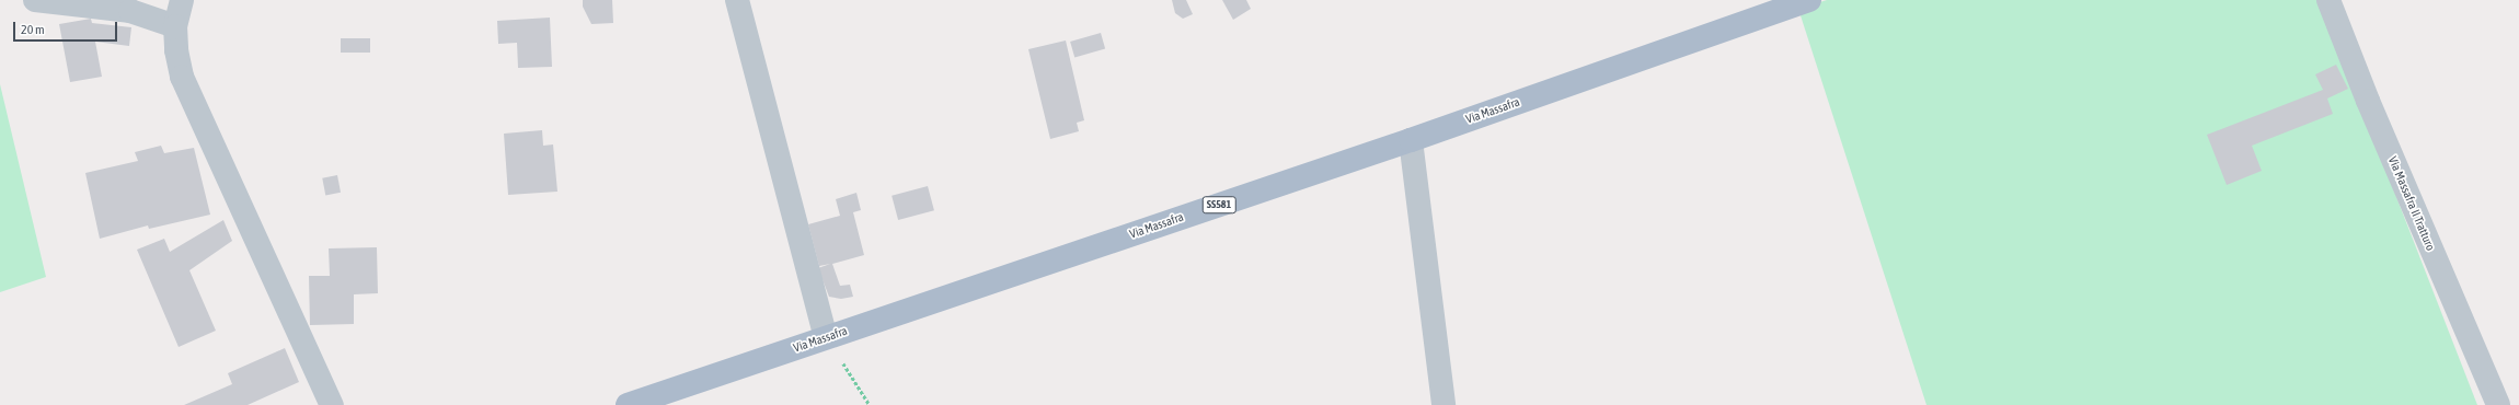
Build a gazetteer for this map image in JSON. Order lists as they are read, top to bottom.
{
  "streets": {
    "main road": ["Via Massafra", "SS581"],
    "street": ["Via Massafra II Tratturo"]
  },
  "scale_bar": "20 m"
}
